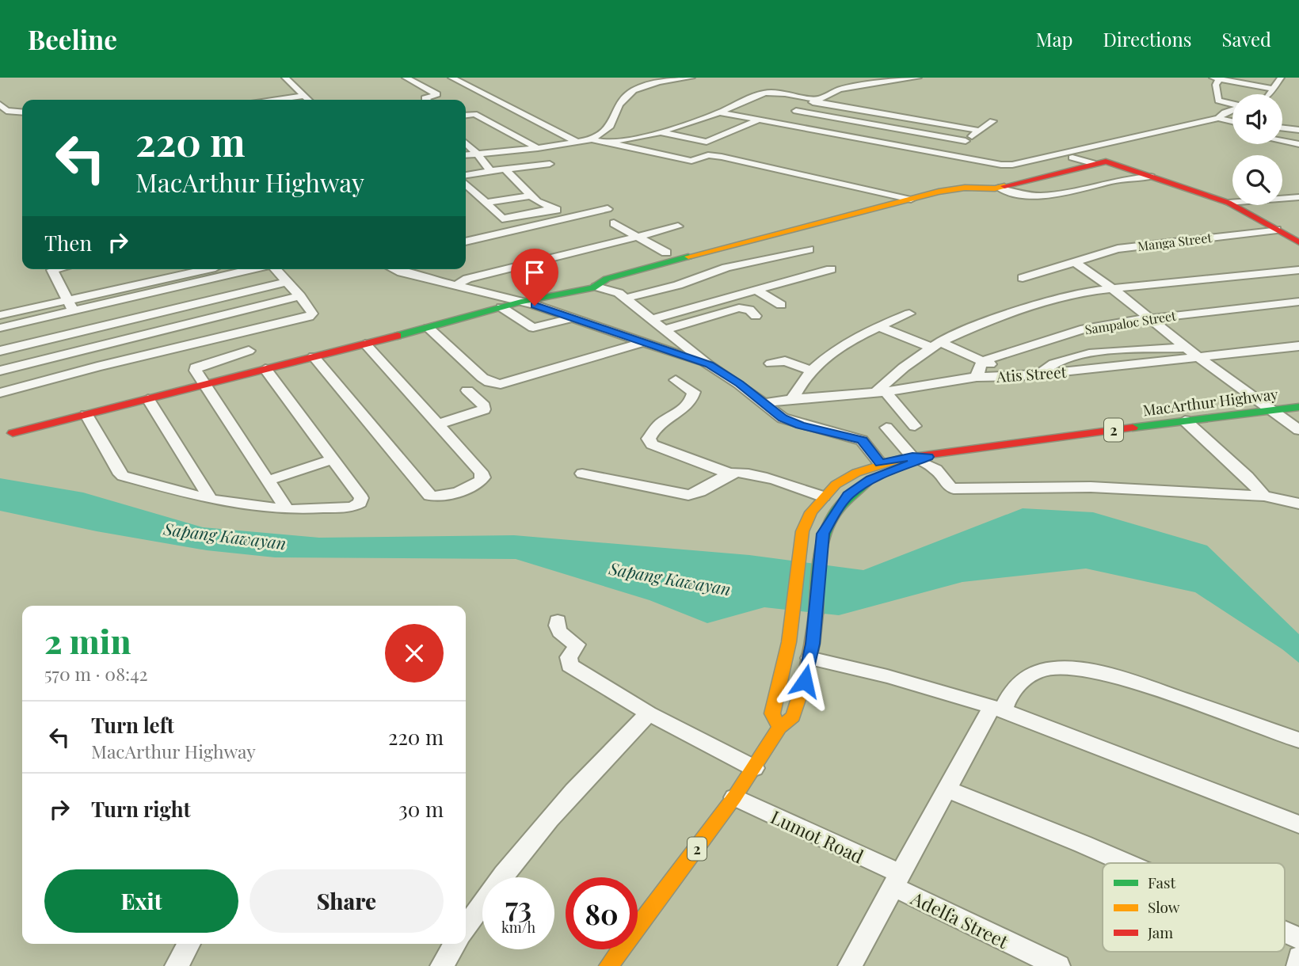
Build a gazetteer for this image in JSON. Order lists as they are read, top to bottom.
{
  "streets": {
    "main road": ["MacArthur Highway", "2"],
    "street": [
      "Manga Street",
      "Sampaloc Street",
      "Atis Street",
      "Lumot Road",
      "Adelfa Street"
    ]
  },
  "crossings": [
    ["MacArthur Highway", "Lumot Road"],
    ["Lumot Road", "Adelfa Street"]
  ],
  "water": ["Sapang Kawayan"],
  "legend": ["Fast", "Slow", "Jam"],
  "page": {
    "header": "Beeline",
    "nav": ["Map", "Directions", "Saved"],
    "turn": ["220 m", "MacArthur Highway"],
    "then": "Then",
    "heading": ["2 min", "570 m · 08:42"],
    "list": [
      {
        "name": "Turn left",
        "note": "MacArthur Highway",
        "value": "220 m"
      },
      {
        "name": "Turn right",
        "value": "30 m"
      }
    ],
    "buttons": ["Exit", "Share"],
    "speed": "73 km/h",
    "limit": "80"
  }
}
